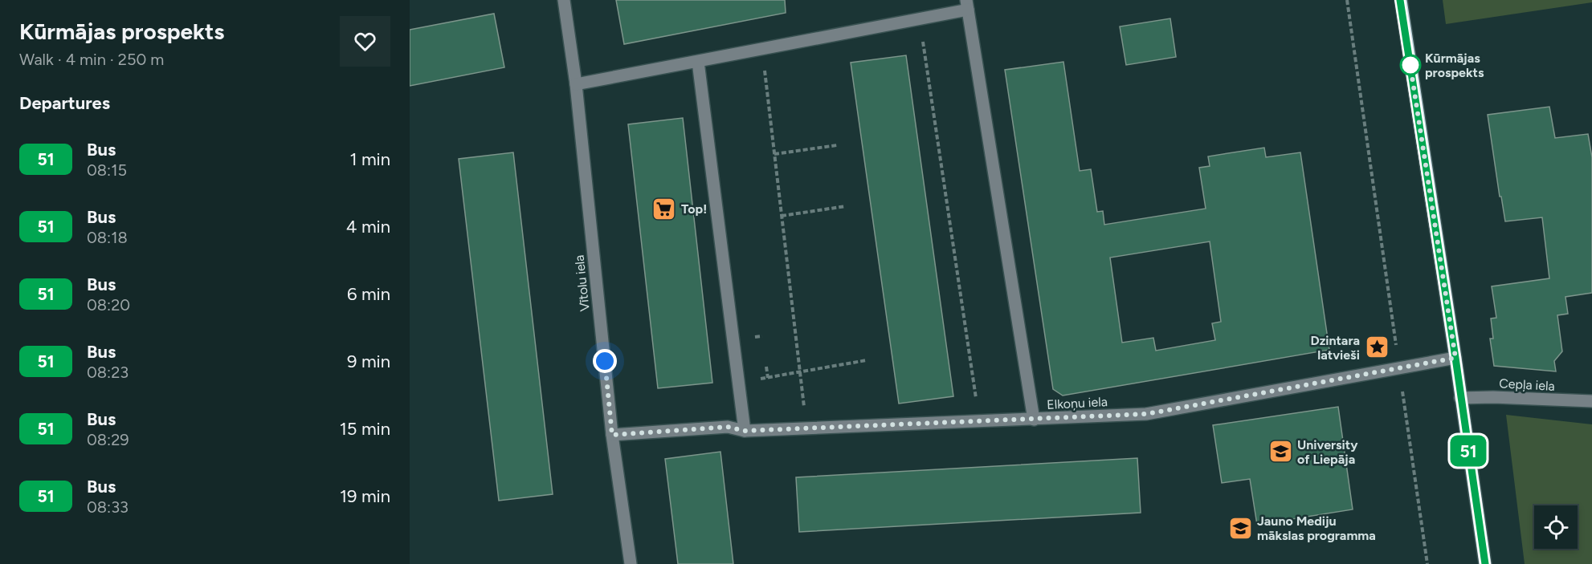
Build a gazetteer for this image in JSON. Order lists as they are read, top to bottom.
{
  "streets": {
    "street": ["Vītolu iela", "Cepļa iela", "Elkoņu iela"]
  },
  "places": {
    "other": ["Kūrmājas prospekts"],
    "supermarket": ["Top!"],
    "place": ["Dzintara latvieši"],
    "school or university": ["University of Liepāja", "Jauno Mediju mākslas programma"]
  },
  "lines": ["bus line 51"],
  "page": {
    "heading": [
      ["Kūrmājas prospekts", "Walk · 4 min · 250 m"],
      "Departures"
    ],
    "on_map": "51",
    "list": [
      {
        "mark": "51",
        "name": "Bus",
        "note": "08:15",
        "value": "1 min"
      },
      {
        "mark": "51",
        "name": "Bus",
        "note": "08:18",
        "value": "4 min"
      },
      {
        "mark": "51",
        "name": "Bus",
        "note": "08:20",
        "value": "6 min"
      },
      {
        "mark": "51",
        "name": "Bus",
        "note": "08:23",
        "value": "9 min"
      },
      {
        "mark": "51",
        "name": "Bus",
        "note": "08:29",
        "value": "15 min"
      },
      {
        "mark": "51",
        "name": "Bus",
        "note": "08:33",
        "value": "19 min"
      }
    ]
  }
}
